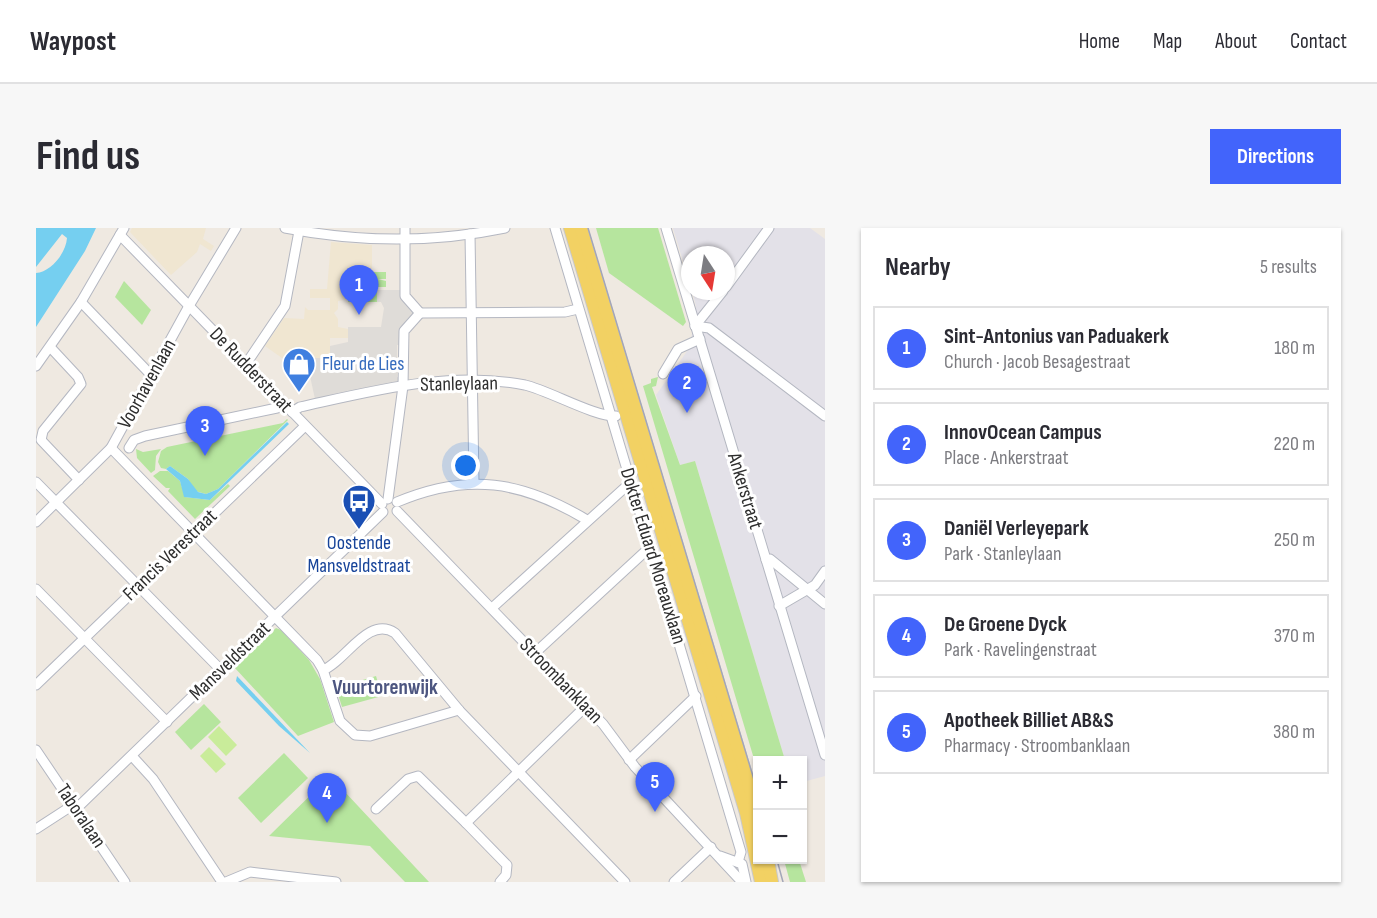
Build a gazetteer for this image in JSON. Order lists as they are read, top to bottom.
{
  "streets": {
    "main road": ["Dokter Eduard Moreauxlaan"],
    "street": [
      "De Rudderstraat",
      "Voorhavenlaan",
      "Stanleylaan",
      "Ankerstraat",
      "Francis Verestraat",
      "Mansveldstraat",
      "Stroombanklaan",
      "Taboralaan"
    ]
  },
  "crossings": [
    ["De Rudderstraat", "Voorhavenlaan"],
    ["De Rudderstraat", "Stanleylaan"],
    ["De Rudderstraat", "Francis Verestraat"],
    ["De Rudderstraat", "Mansveldstraat"],
    ["De Rudderstraat", "Stroombanklaan"],
    ["Stanleylaan", "Dokter Eduard Moreauxlaan"],
    ["Dokter Eduard Moreauxlaan", "Stroombanklaan"],
    ["Mansveldstraat", "Stroombanklaan"],
    ["Mansveldstraat", "Taboralaan"]
  ],
  "districts": ["Vuurtorenwijk"],
  "places": {
    "shop": ["Fleur de Lies"],
    "bus stop": ["Oostende Mansveldstraat"]
  },
  "north": "bottom",
  "page": {
    "header": "Waypost",
    "nav": [
      "Home",
      "Map",
      "About",
      "Contact"
    ],
    "buttons": "Directions",
    "title": "Find us",
    "heading": ["Nearby", "5 results"],
    "pins": [
      "1",
      "2",
      "3",
      "5",
      "4"
    ],
    "list": [
      {
        "mark": "1",
        "name": "Sint-Antonius van Paduakerk",
        "note": "Church · Jacob Besagestraat",
        "value": "180 m"
      },
      {
        "mark": "2",
        "name": "InnovOcean Campus",
        "note": "Place · Ankerstraat",
        "value": "220 m"
      },
      {
        "mark": "3",
        "name": "Daniël Verleyepark",
        "note": "Park · Stanleylaan",
        "value": "250 m"
      },
      {
        "mark": "4",
        "name": "De Groene Dyck",
        "note": "Park · Ravelingenstraat",
        "value": "370 m"
      },
      {
        "mark": "5",
        "name": "Apotheek Billiet AB&S",
        "note": "Pharmacy · Stroombanklaan",
        "value": "380 m"
      }
    ],
    "map_buttons": ["+", "−"]
  }
}
